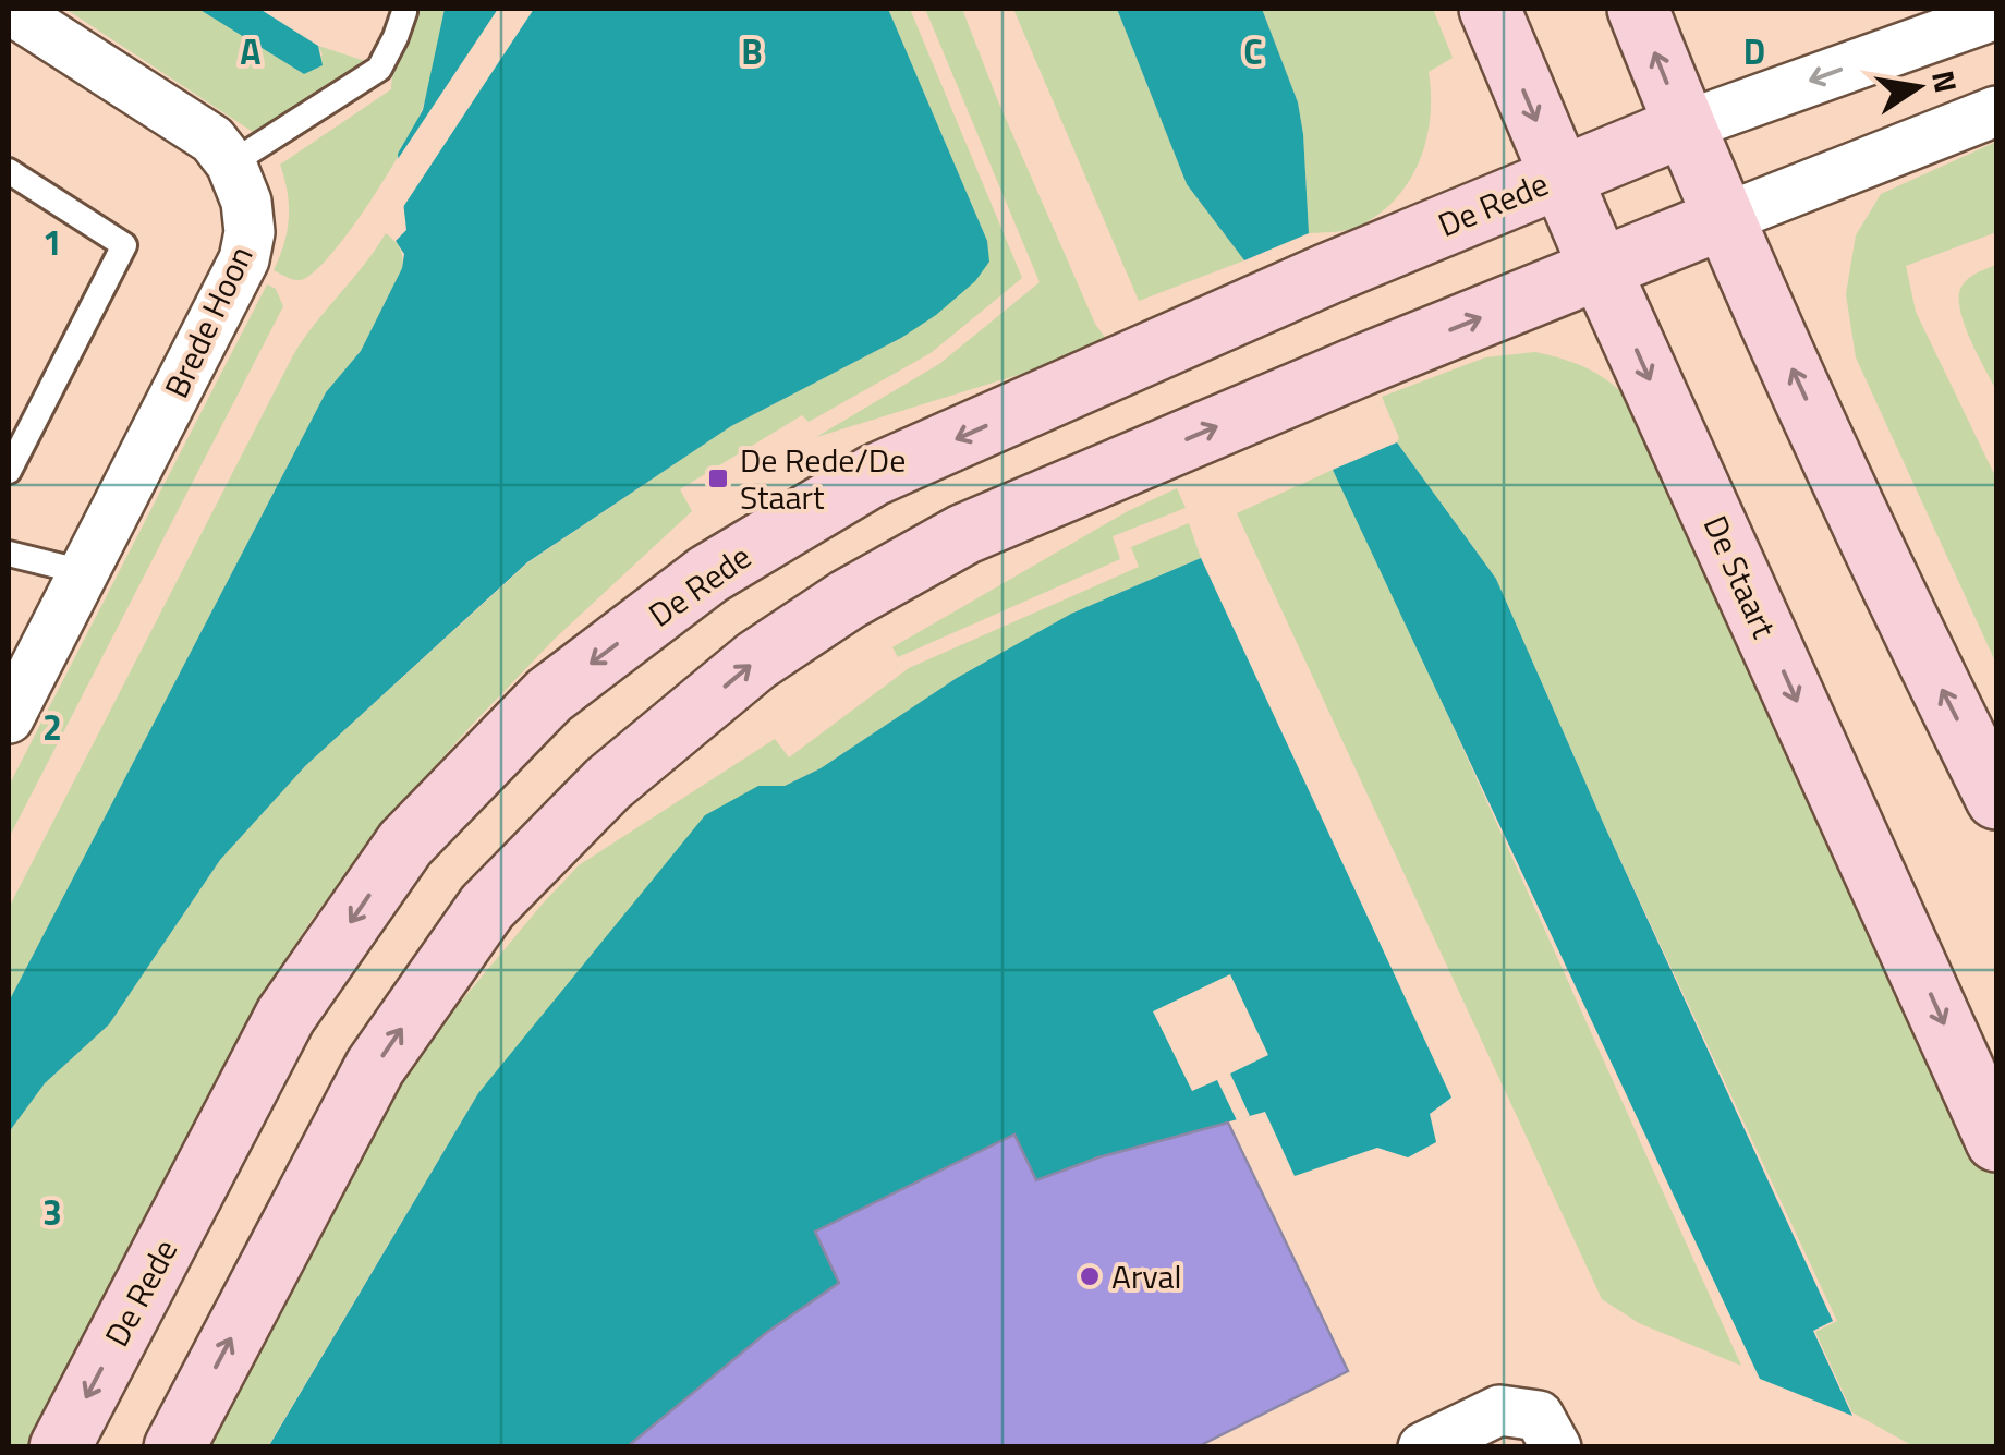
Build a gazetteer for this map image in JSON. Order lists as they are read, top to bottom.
{
  "streets": {
    "main road": ["De Rede", "De Staart"],
    "street": ["Brede Hoon"]
  },
  "crossings": [
    ["De Rede", "De Staart"]
  ],
  "places": {
    "transit": ["De Rede/De Staart"],
    "other": ["Arval"]
  },
  "north": "right",
  "grid": {
    "columns": [
      "A",
      "B",
      "C",
      "D"
    ],
    "rows": ["1", "2", "3"]
  }
}
